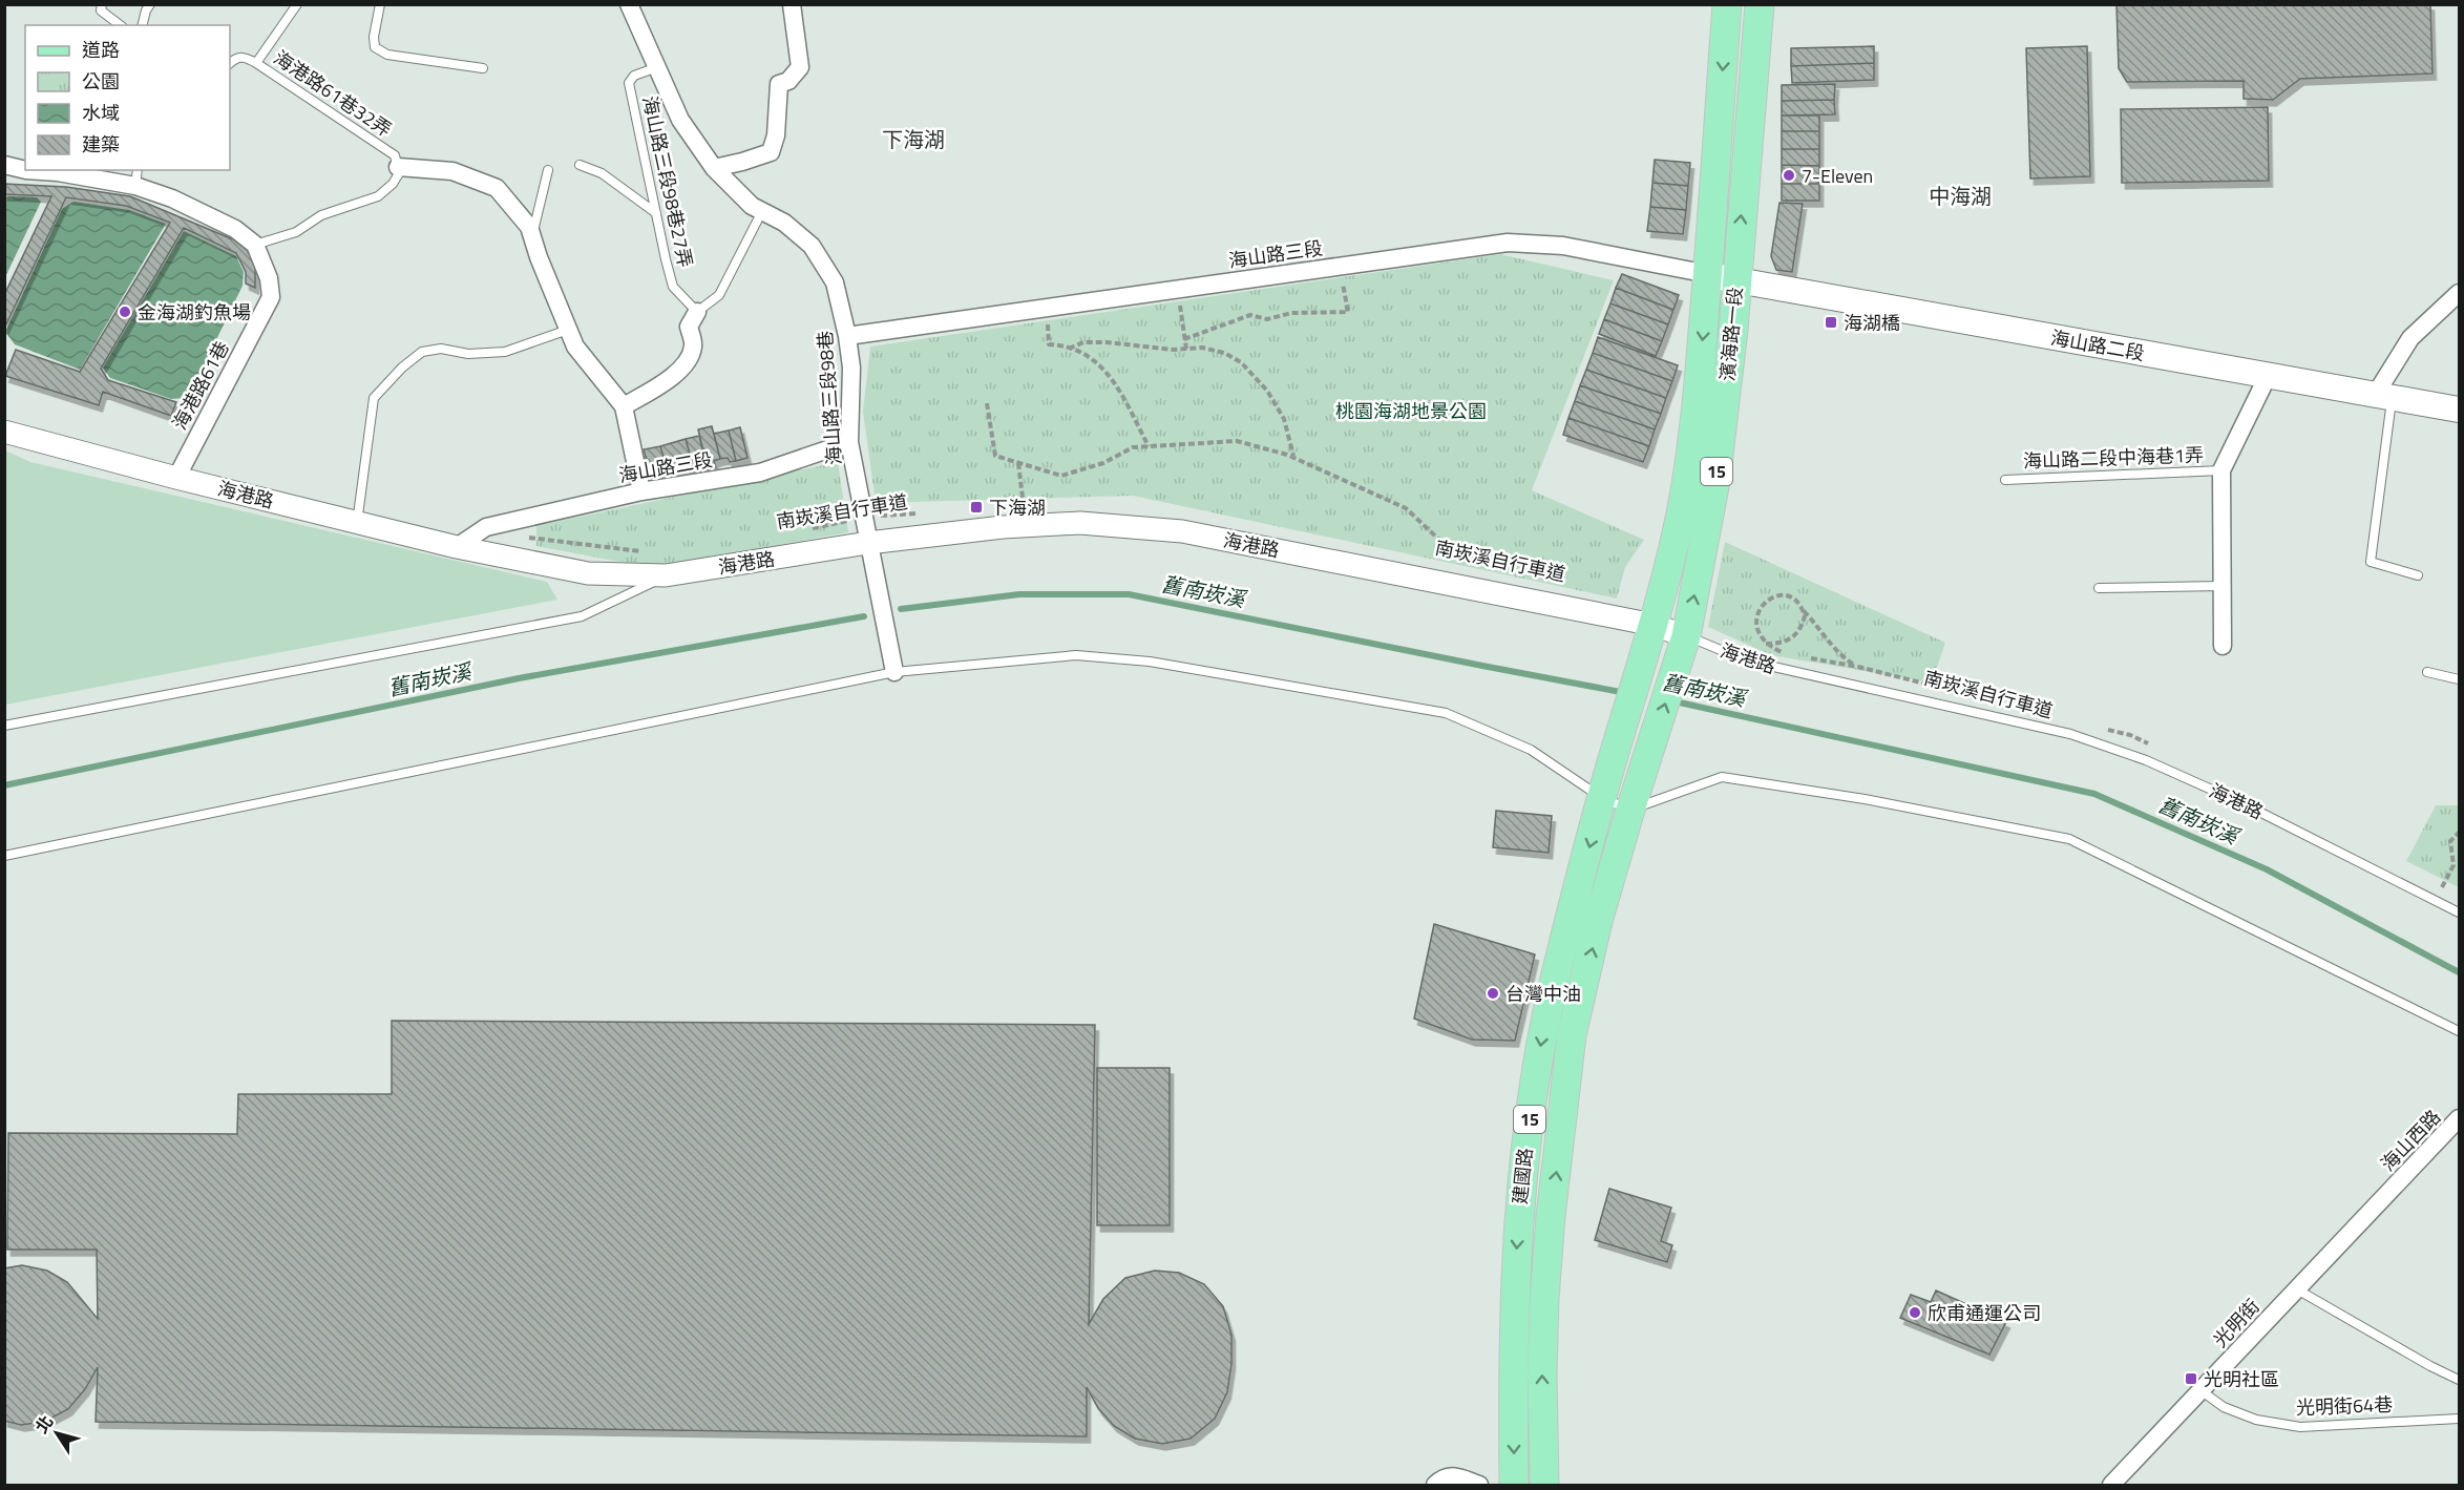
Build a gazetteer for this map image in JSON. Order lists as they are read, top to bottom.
{
  "streets": {
    "main road": [
      "濱海路一段",
      "海山路二段",
      "15",
      "建國路"
    ],
    "street": [
      "海山路三段",
      "海港路61巷",
      "海山路三段98巷",
      "海港路",
      "海山西路",
      "光明街"
    ],
    "lane": [
      "海港路61巷32弄",
      "海山路三段98巷27弄",
      "海山路二段中海巷1弄",
      "光明街64巷"
    ],
    "path": ["南崁溪自行車道"]
  },
  "crossings": [
    ["海山路三段98巷27弄", "海山路三段98巷"],
    ["海山路三段", "濱海路一段"],
    ["海山路三段", "海山路二段"],
    ["海山路三段", "海山路三段98巷"],
    ["海山路三段", "海港路"],
    ["濱海路一段", "海山路二段"],
    ["濱海路一段", "海港路"],
    ["濱海路一段", "建國路"],
    ["海港路61巷", "海港路"],
    ["海山路三段98巷", "海港路"],
    ["海山路三段98巷", "南崁溪自行車道"],
    ["海港路", "建國路"],
    ["海山西路", "光明街"],
    ["光明街", "光明街64巷"]
  ],
  "districts": ["下海湖", "中海湖"],
  "water": ["舊南崁溪"],
  "parks": ["桃園海湖地景公園"],
  "places": {
    "other": [
      "7-Eleven",
      "金海湖釣魚場",
      "台灣中油",
      "欣甫通運公司"
    ],
    "transit": ["海湖橋", "下海湖", "光明社區"]
  },
  "legend": [
    "道路",
    "公園",
    "水域",
    "建築"
  ],
  "north": "top left"
}
